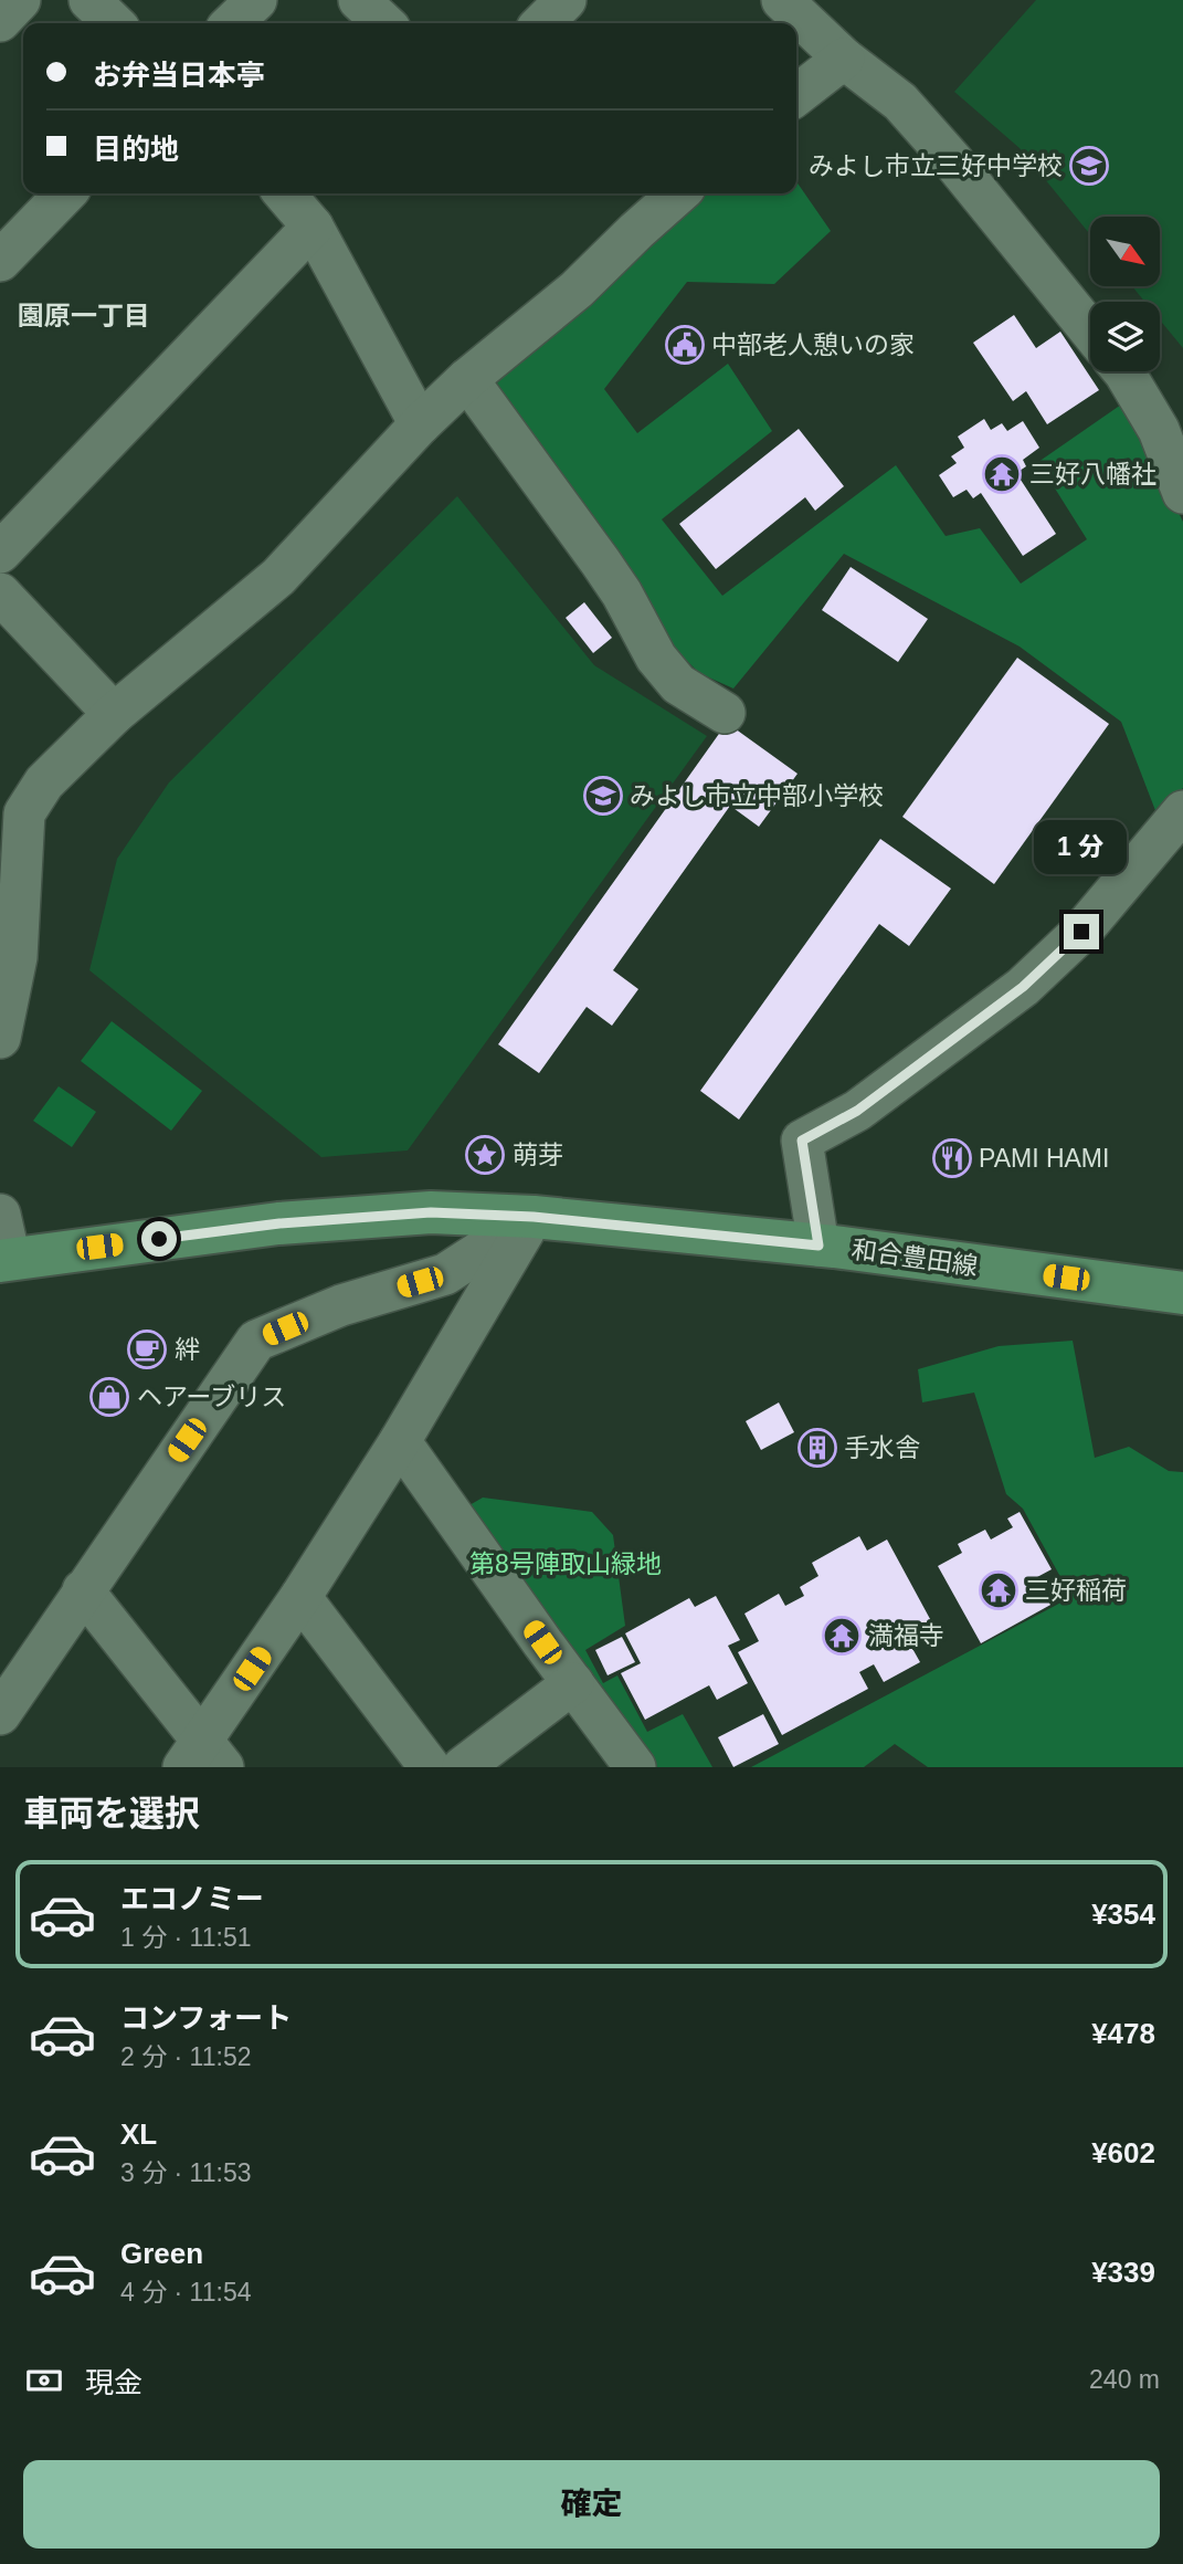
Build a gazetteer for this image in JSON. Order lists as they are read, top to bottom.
{
  "streets": {
    "main road": ["和合豊田線"]
  },
  "districts": ["園原一丁目"],
  "parks": ["第8号陣取山緑地"],
  "places": {
    "school or university": ["みよし市立三好中学校", "みよし市立中部小学校"],
    "public building": ["中部老人憩いの家"],
    "temple": ["三好八幡社", "三好稲荷", "満福寺"],
    "place": ["萌芽"],
    "restaurant": ["PAMI HAMI"],
    "cafe": ["絆"],
    "shop": ["ヘアーブリス"],
    "building": ["手水舎"]
  },
  "north": "bottom right",
  "page": {
    "banner": ["お弁当日本亭", "目的地"],
    "bubble": "1 分",
    "heading": "車両を選択",
    "list": [
      {
        "name": "エコノミー",
        "note": "1 分 · 11:51",
        "value": "¥354"
      },
      {
        "name": "コンフォート",
        "note": "2 分 · 11:52",
        "value": "¥478"
      },
      {
        "name": "XL",
        "note": "3 分 · 11:53",
        "value": "¥602"
      },
      {
        "name": "Green",
        "note": "4 分 · 11:54",
        "value": "¥339"
      }
    ],
    "pay": ["現金", "240 m"],
    "buttons": "確定"
  }
}
